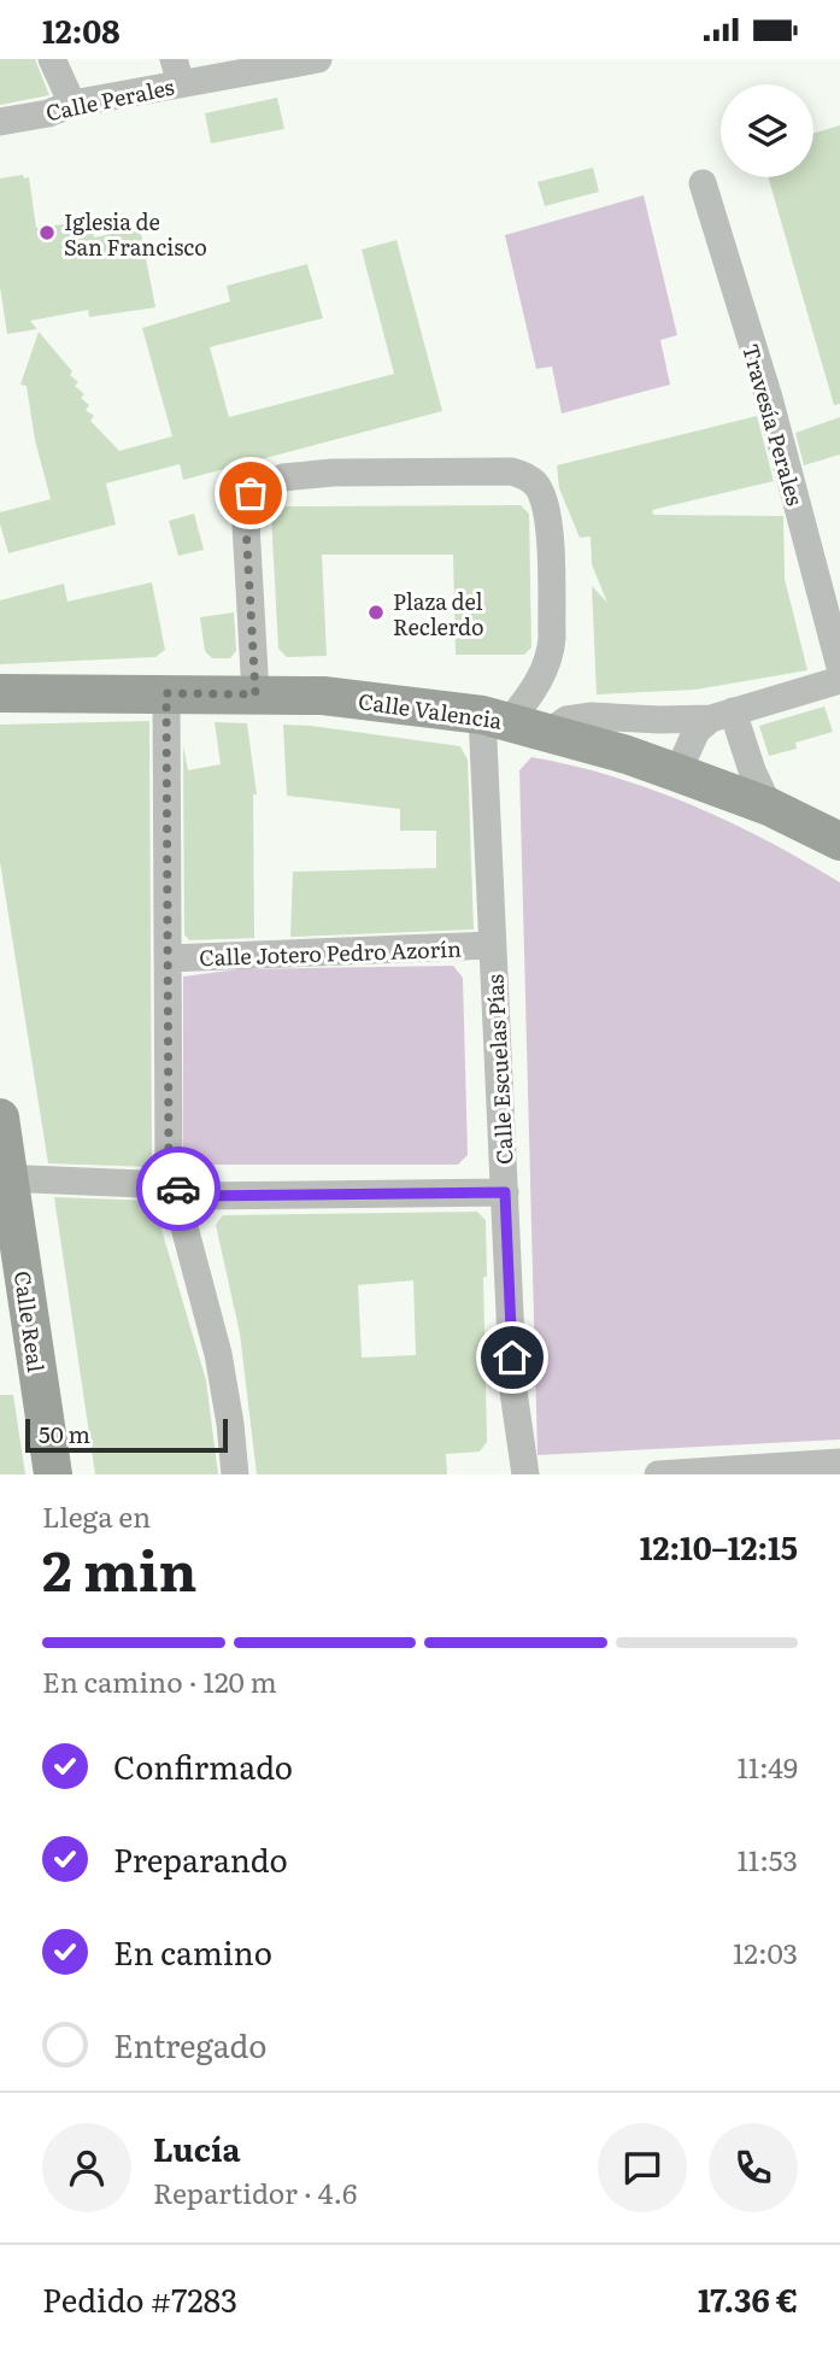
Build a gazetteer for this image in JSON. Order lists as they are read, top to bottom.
{
  "streets": {
    "main road": ["Calle Valencia", "Calle Real"],
    "street": [
      "Calle Perales",
      "Travesía Perales",
      "Calle Jotero Pedro Azorín",
      "Calle Escuelas Pías"
    ]
  },
  "crossings": [
    ["Calle Valencia", "Calle Escuelas Pías"],
    ["Calle Jotero Pedro Azorín", "Calle Escuelas Pías"]
  ],
  "places": ["Iglesia de San Francisco", "Plaza del Reclerdo"],
  "scale_bar": "50 m",
  "page": {
    "status": "12:08",
    "scale": "50 m",
    "heading": ["2 min", "Llega en", "12:10–12:15"],
    "panel": [
      "Lucía",
      "Repartidor · 4.6",
      "Pedido #7283",
      "17.36 €"
    ],
    "bar": "En camino · 120 m",
    "list": [
      ["Confirmado", "11:49"],
      ["Preparando", "11:53"],
      ["En camino", "12:03"],
      "Entregado"
    ]
  }
}
